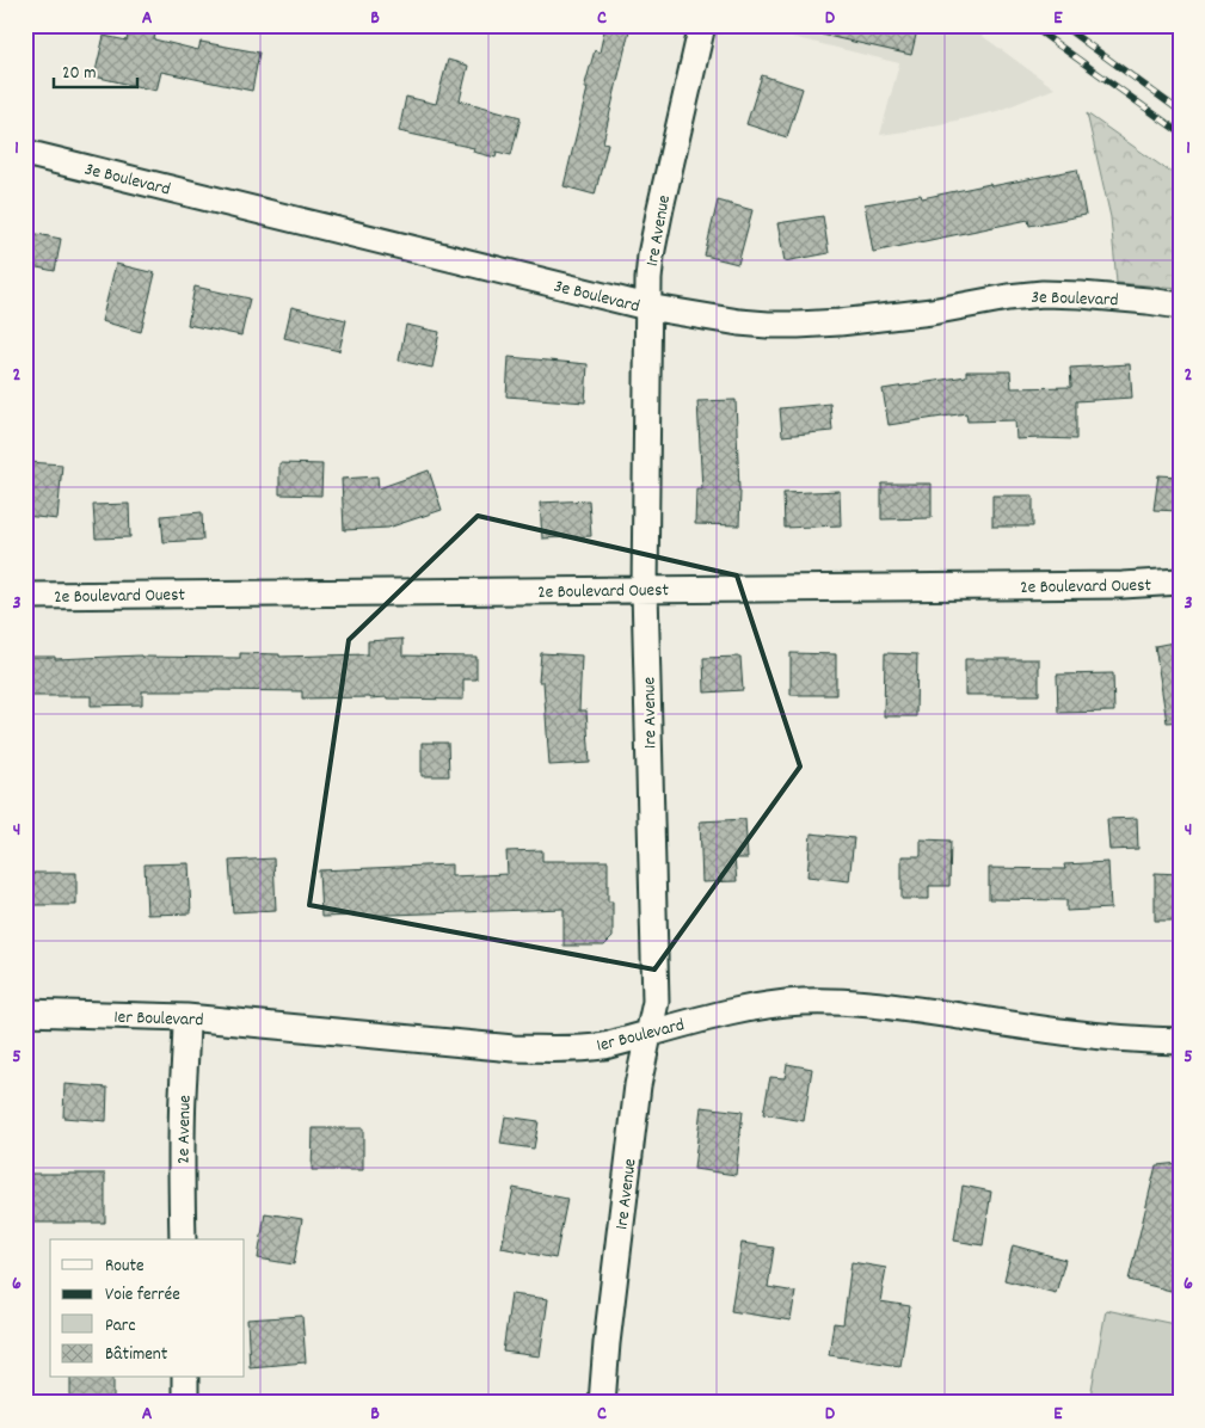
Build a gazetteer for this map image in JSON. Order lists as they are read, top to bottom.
{
  "streets": {
    "street": [
      "3e Boulevard",
      "1re Avenue",
      "2e Boulevard Ouest",
      "1er Boulevard",
      "2e Avenue"
    ]
  },
  "crossings": [
    ["3e Boulevard", "1re Avenue"],
    ["1re Avenue", "2e Boulevard Ouest"],
    ["1re Avenue", "1er Boulevard"],
    ["1er Boulevard", "2e Avenue"]
  ],
  "legend": [
    "Route",
    "Voie ferrée",
    "Parc",
    "Bâtiment"
  ],
  "scale_bar": "20 m",
  "grid": {
    "columns": [
      "A",
      "B",
      "C",
      "D",
      "E"
    ],
    "rows": [
      "1",
      "2",
      "3",
      "4",
      "5",
      "6"
    ]
  }
}
